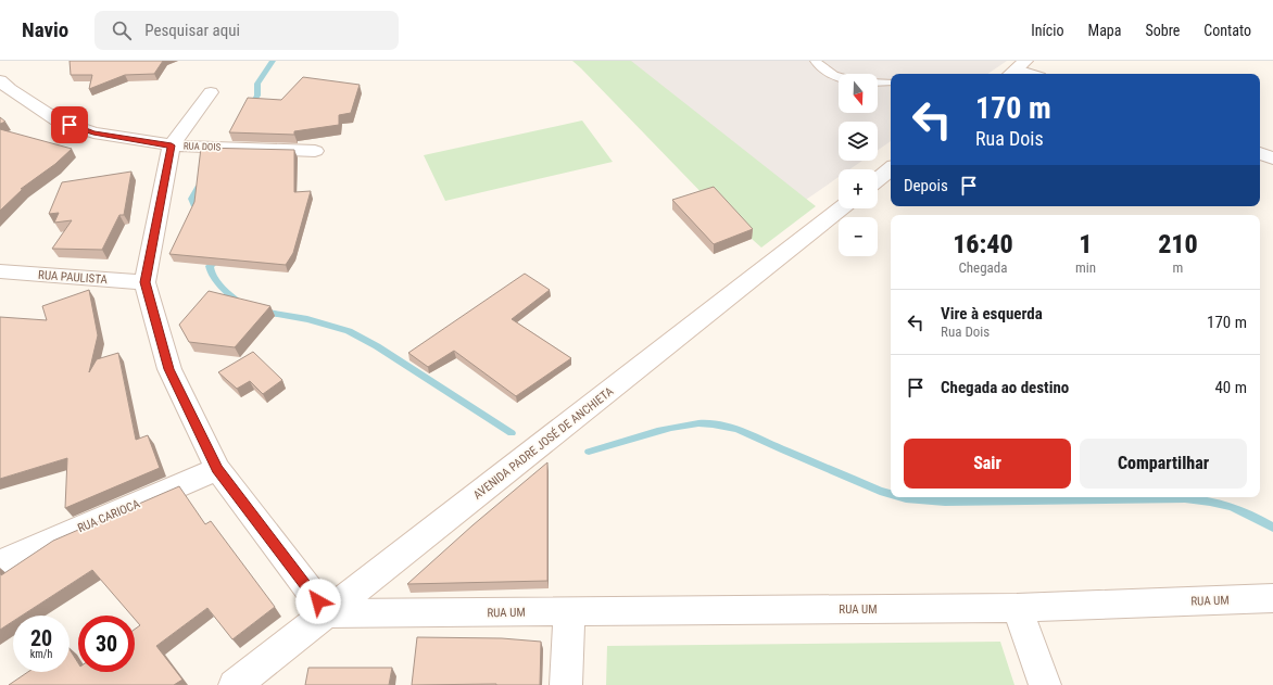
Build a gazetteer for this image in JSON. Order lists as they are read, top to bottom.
{
  "streets": {
    "street": [
      "RUA DOIS",
      "RUA PAULISTA",
      "AVENIDA PADRE JOSÉ DE ANCHIETA",
      "RUA CARIOCA",
      "RUA UM"
    ]
  },
  "crossings": [
    ["AVENIDA PADRE JOSÉ DE ANCHIETA", "RUA UM"]
  ],
  "north": "bottom",
  "page": {
    "header": "Navio",
    "search": "Pesquisar aqui",
    "nav": [
      "Início",
      "Mapa",
      "Sobre",
      "Contato"
    ],
    "map_buttons": ["+", "−"],
    "turn": ["170 m", "Rua Dois"],
    "then": "Depois",
    "eta": [
      "16:40",
      "Chegada",
      "1",
      "min",
      "210",
      "m"
    ],
    "list": [
      {
        "name": "Vire à esquerda",
        "note": "Rua Dois",
        "value": "170 m"
      },
      {
        "name": "Chegada ao destino",
        "value": "40 m"
      }
    ],
    "buttons": ["Sair", "Compartilhar"],
    "speed": "20 km/h",
    "limit": "30"
  }
}
